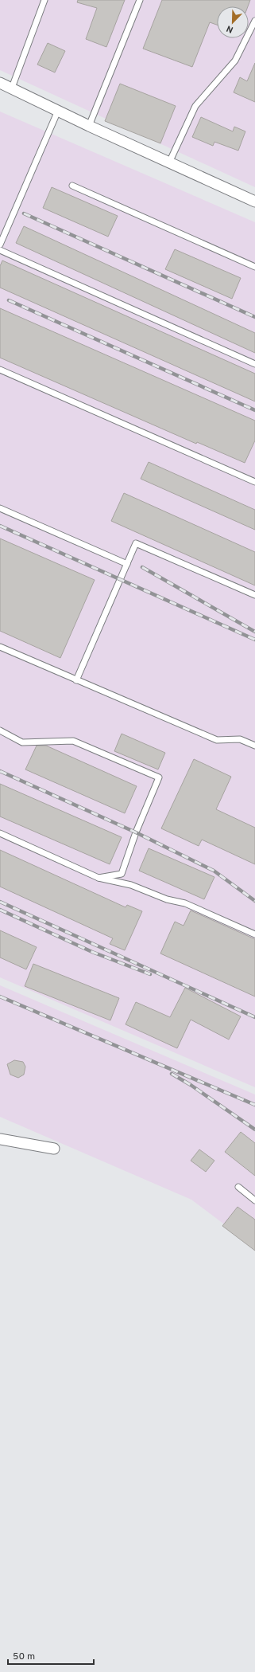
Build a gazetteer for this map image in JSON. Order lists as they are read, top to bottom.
{
  "scale_bar": "50 m",
  "north": "bottom left"
}
